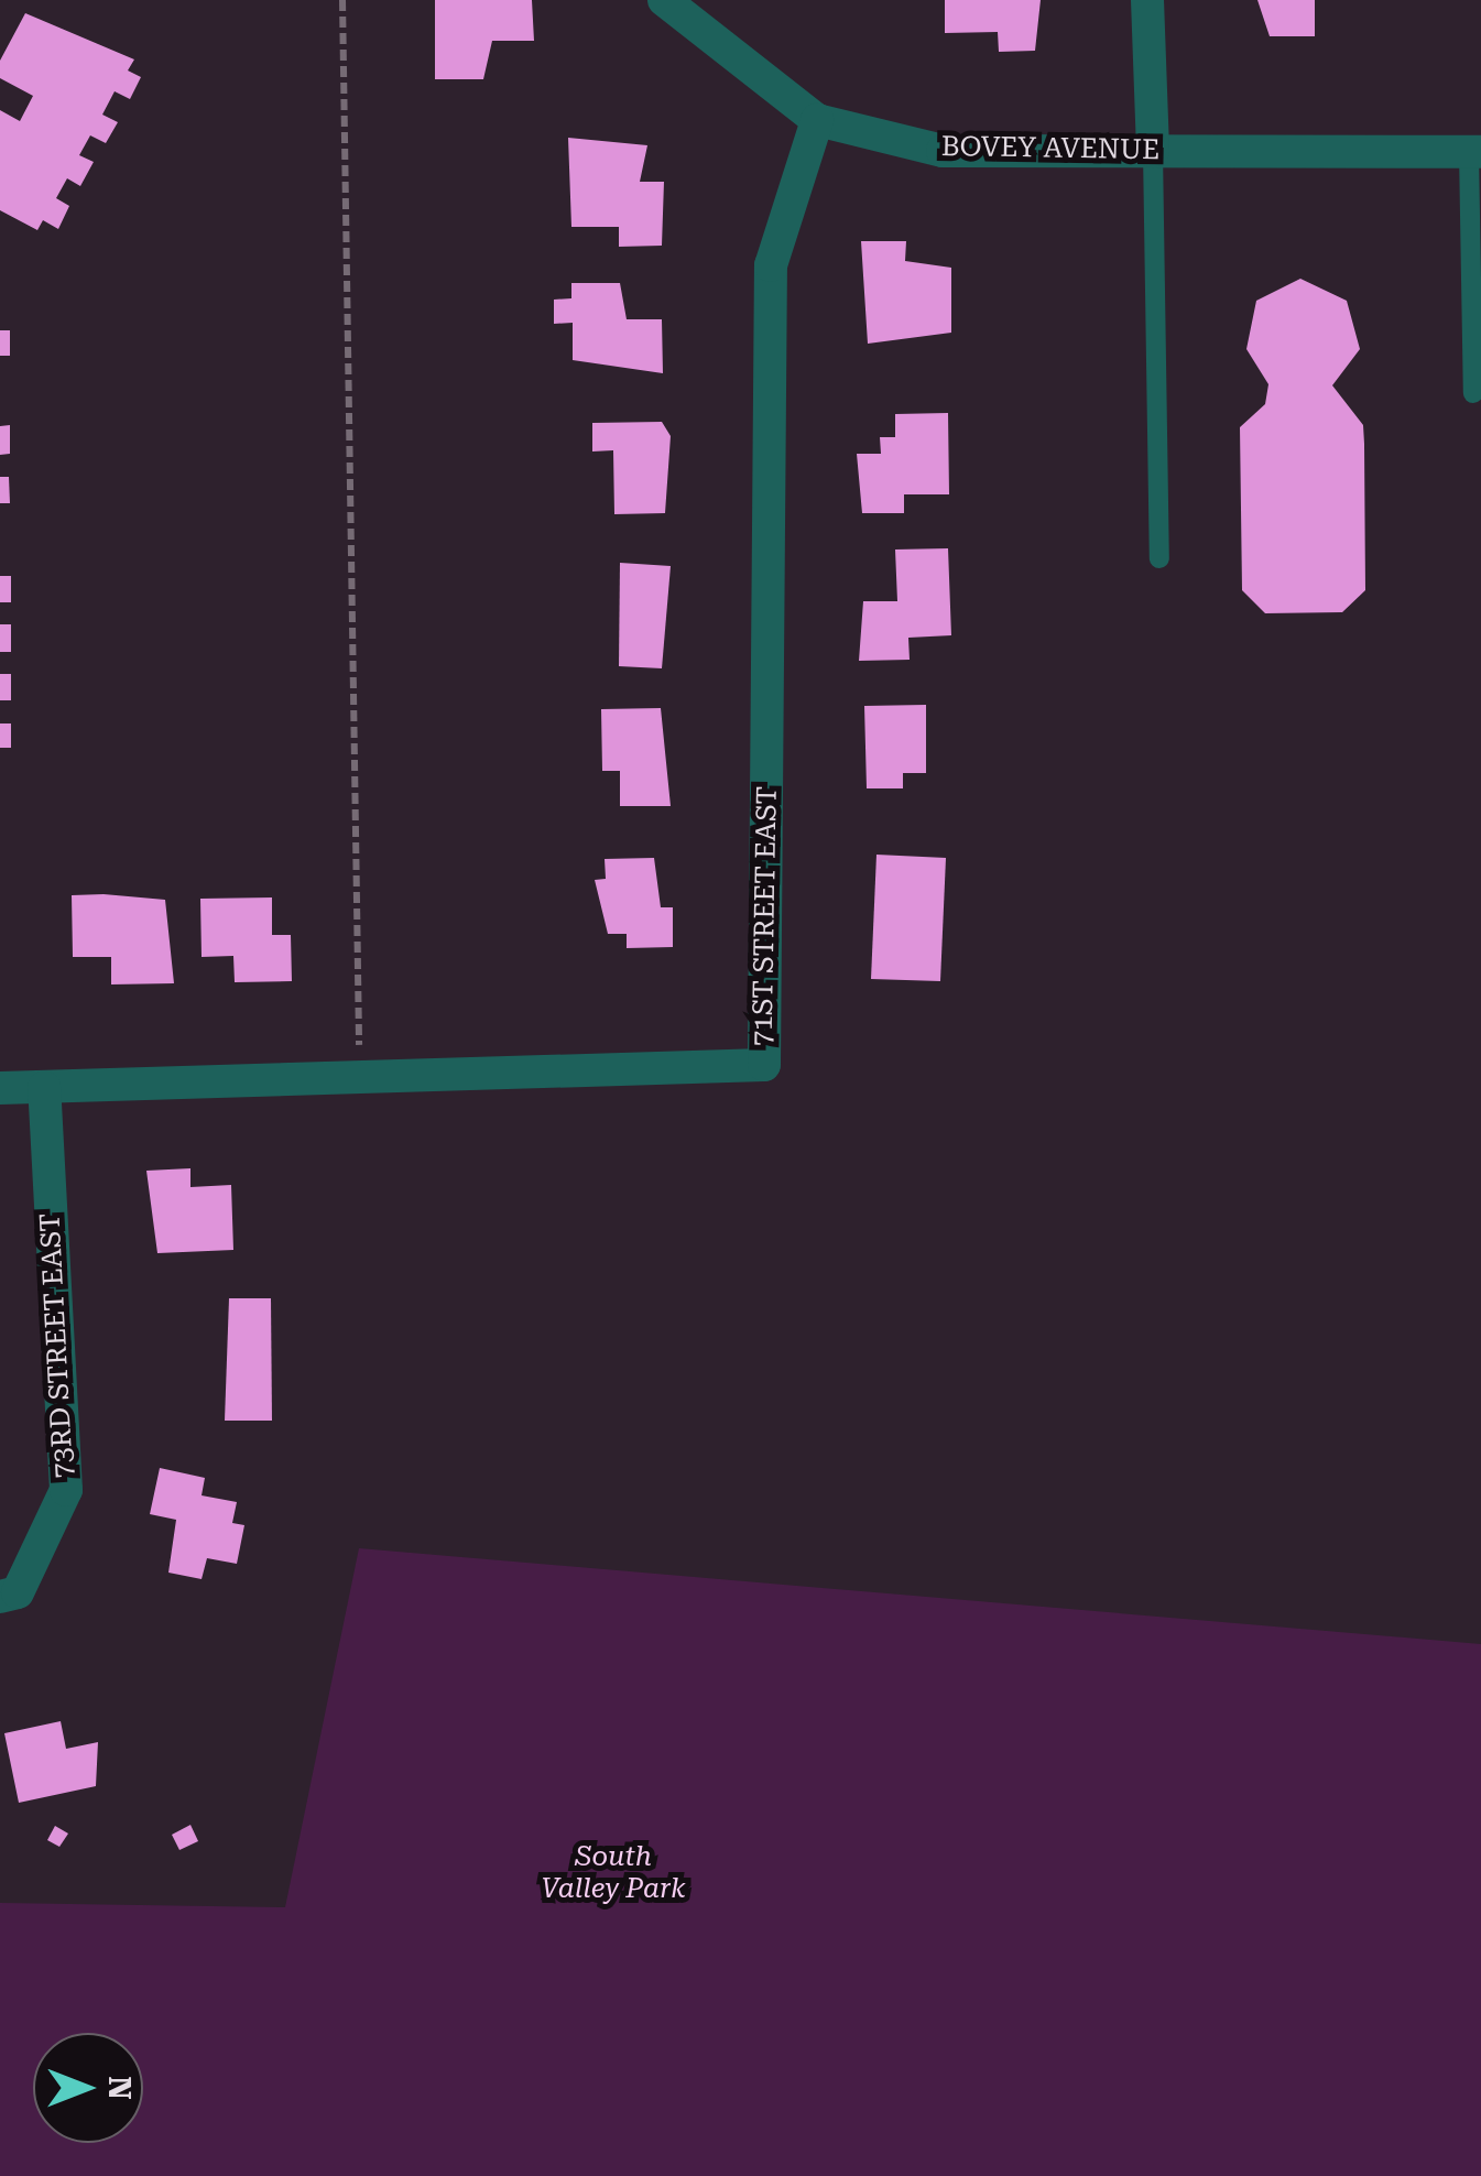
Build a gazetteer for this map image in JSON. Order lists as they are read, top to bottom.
{
  "streets": {
    "street": ["BOVEY AVENUE", "71ST STREET EAST", "73RD STREET EAST"]
  },
  "crossings": [
    ["BOVEY AVENUE", "71ST STREET EAST"],
    ["71ST STREET EAST", "73RD STREET EAST"]
  ],
  "parks": ["South Valley Park"],
  "north": "right"
}
